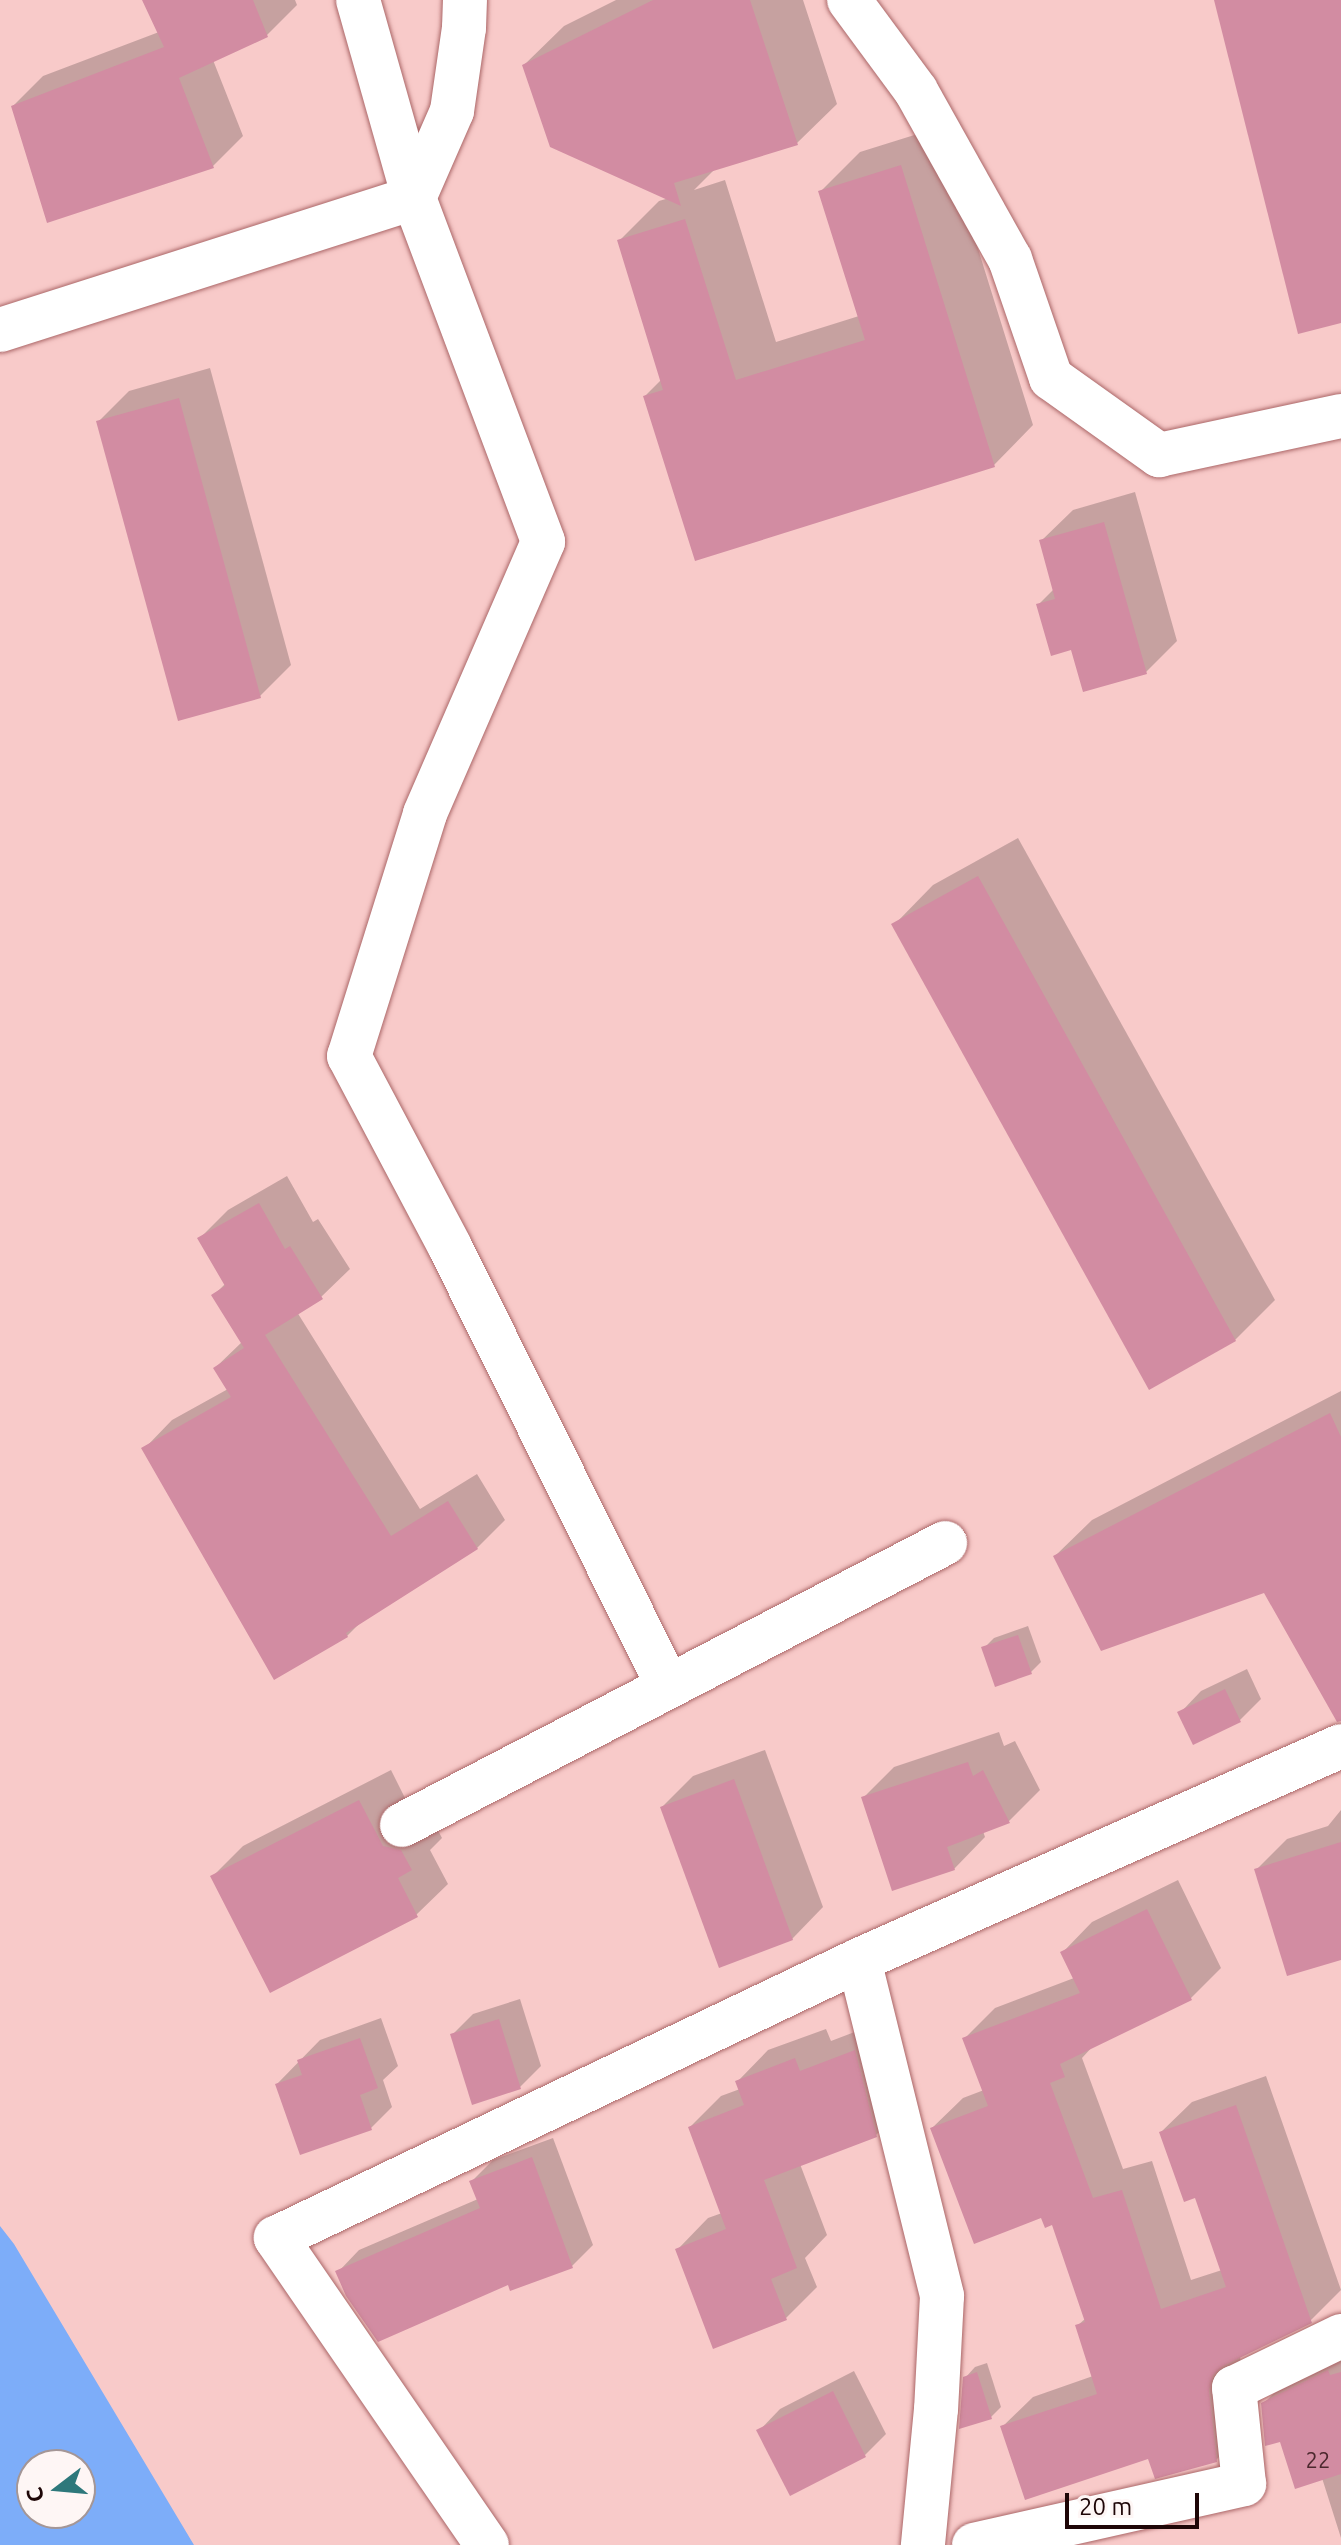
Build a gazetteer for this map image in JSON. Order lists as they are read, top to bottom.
{
  "house_numbers": ["22"],
  "scale_bar": "20 m",
  "north": "left"
}
